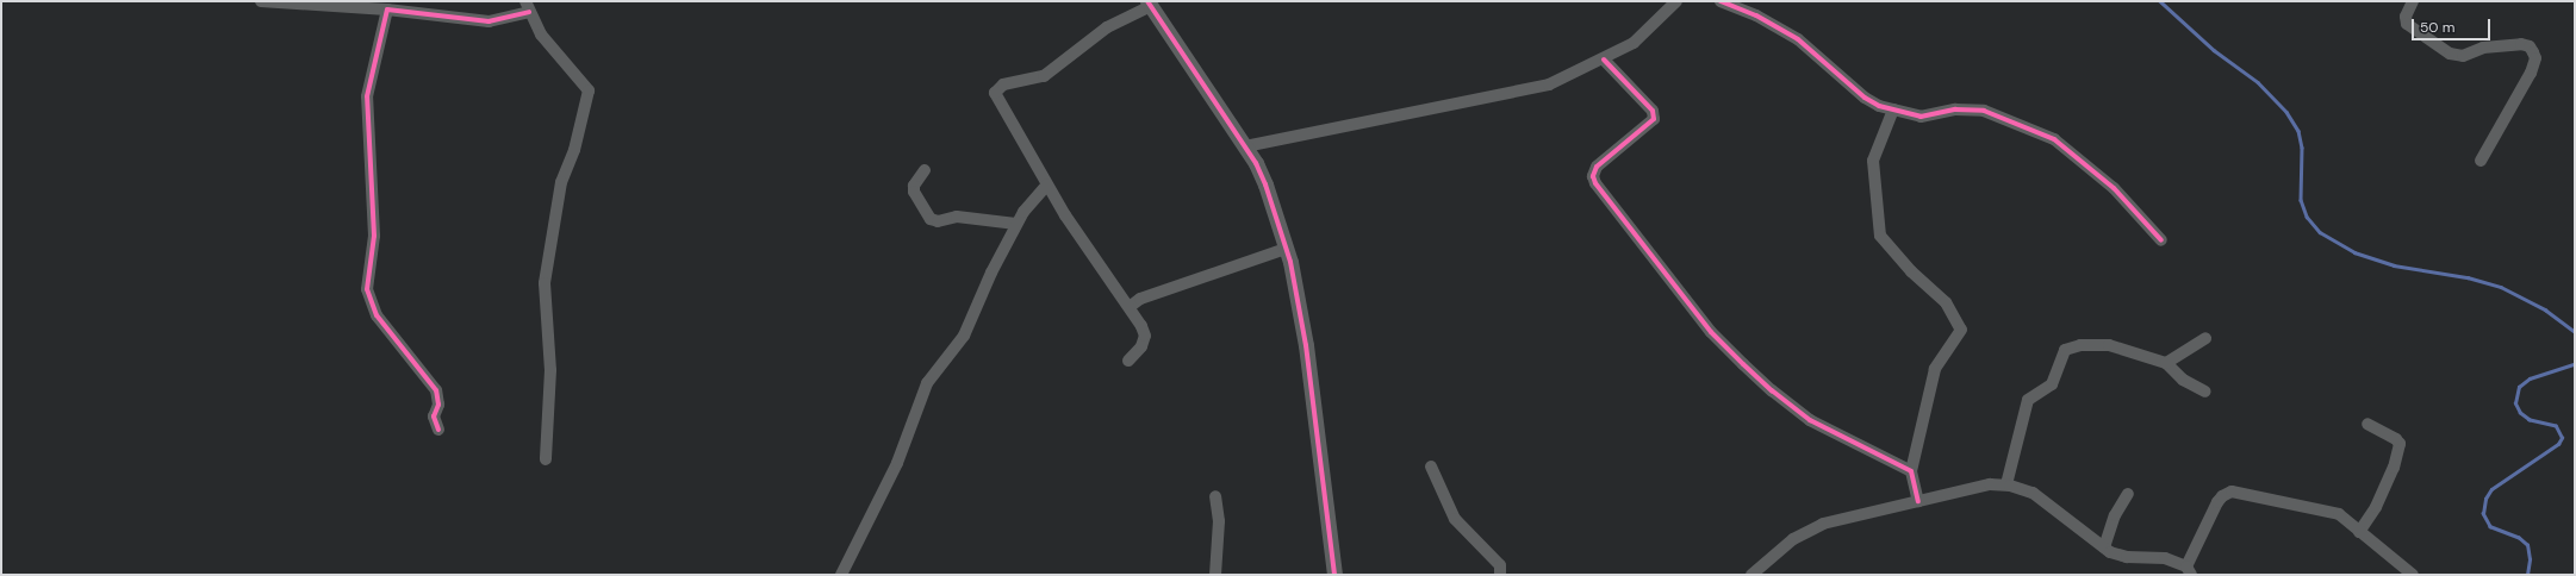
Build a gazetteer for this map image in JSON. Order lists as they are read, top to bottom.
{
  "scale_bar": "50 m"
}
